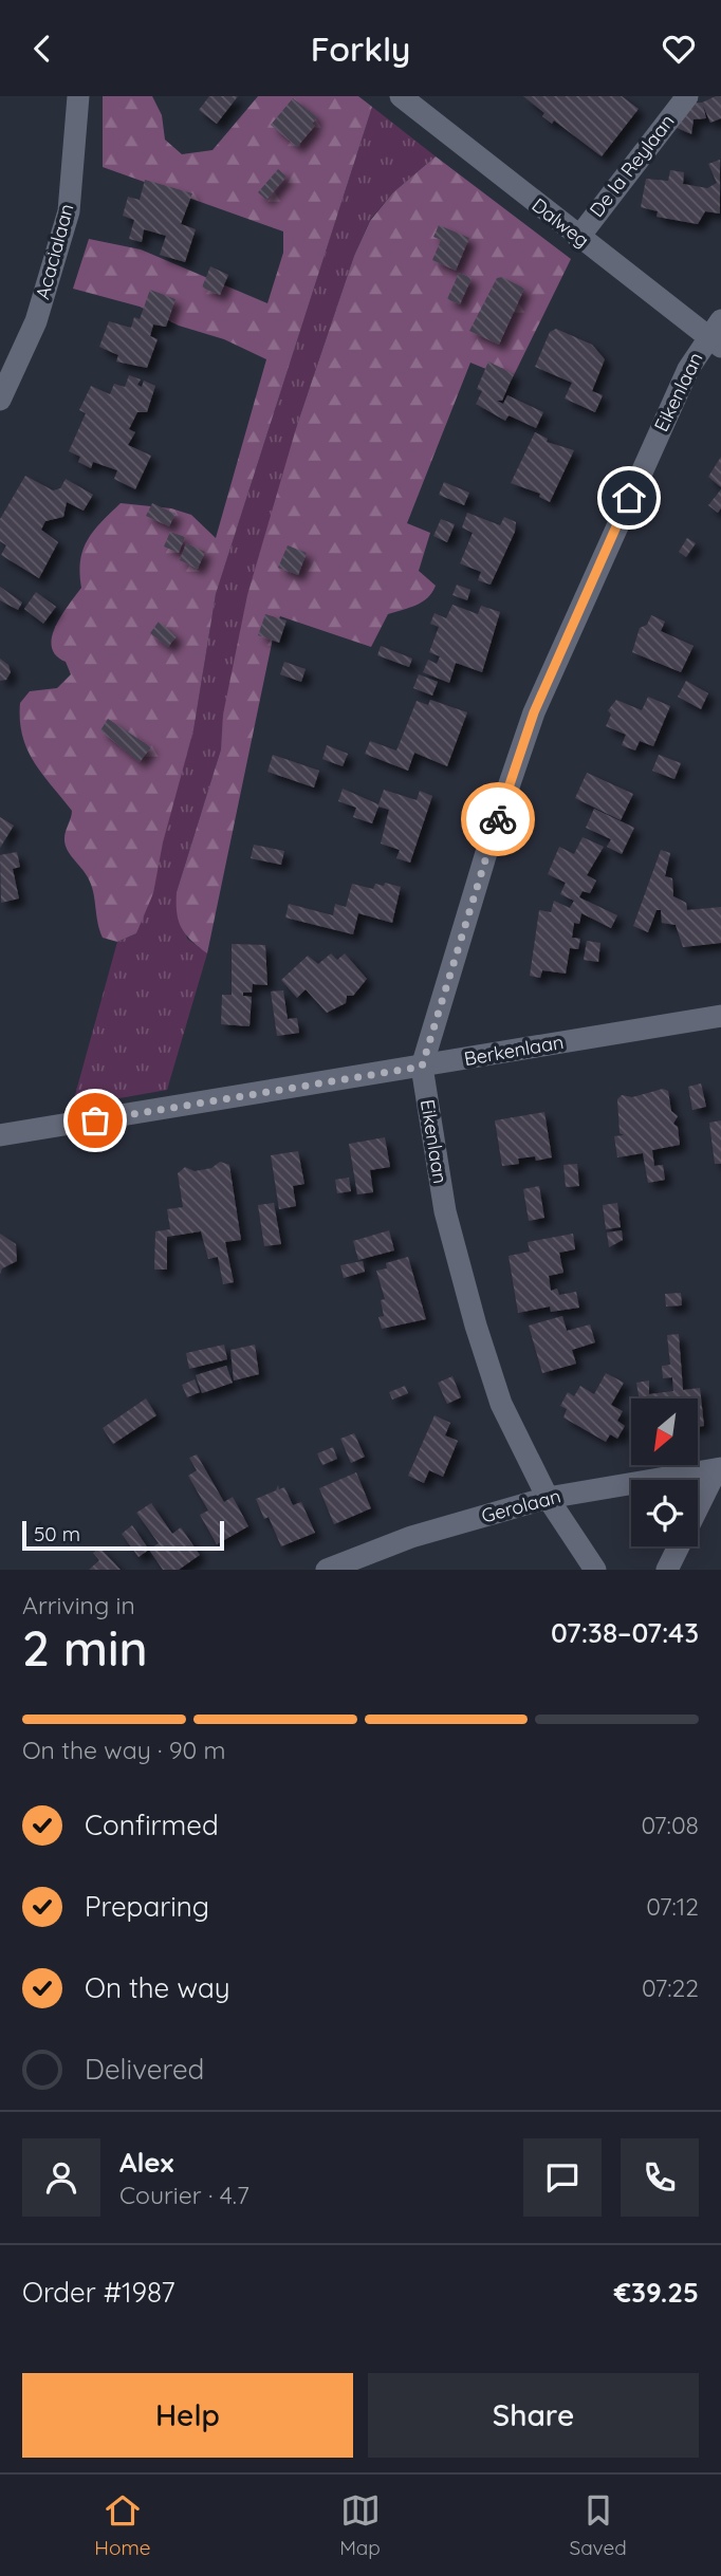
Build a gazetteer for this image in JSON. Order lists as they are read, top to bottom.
{
  "streets": {
    "street": [
      "De la Reylaan",
      "Dalweg",
      "Acacialaan",
      "Eikenlaan",
      "Berkenlaan",
      "Gerolaan"
    ]
  },
  "crossings": [
    ["De la Reylaan", "Dalweg"],
    ["Dalweg", "Eikenlaan"],
    ["Eikenlaan", "Berkenlaan"],
    ["Eikenlaan", "Gerolaan"]
  ],
  "scale_bar": "50 m",
  "north": "bottom left",
  "page": {
    "header": "Forkly",
    "scale": "50 m",
    "heading": ["2 min", "Arriving in", "07:38–07:43"],
    "panel": [
      "Alex",
      "Courier · 4.7",
      "Order #1987",
      "€39.25"
    ],
    "bar": "On the way · 90 m",
    "list": [
      ["Confirmed", "07:08"],
      ["Preparing", "07:12"],
      ["On the way", "07:22"],
      "Delivered"
    ],
    "buttons": ["Help", "Share"],
    "tabs": ["Home", "Map", "Saved"]
  }
}
